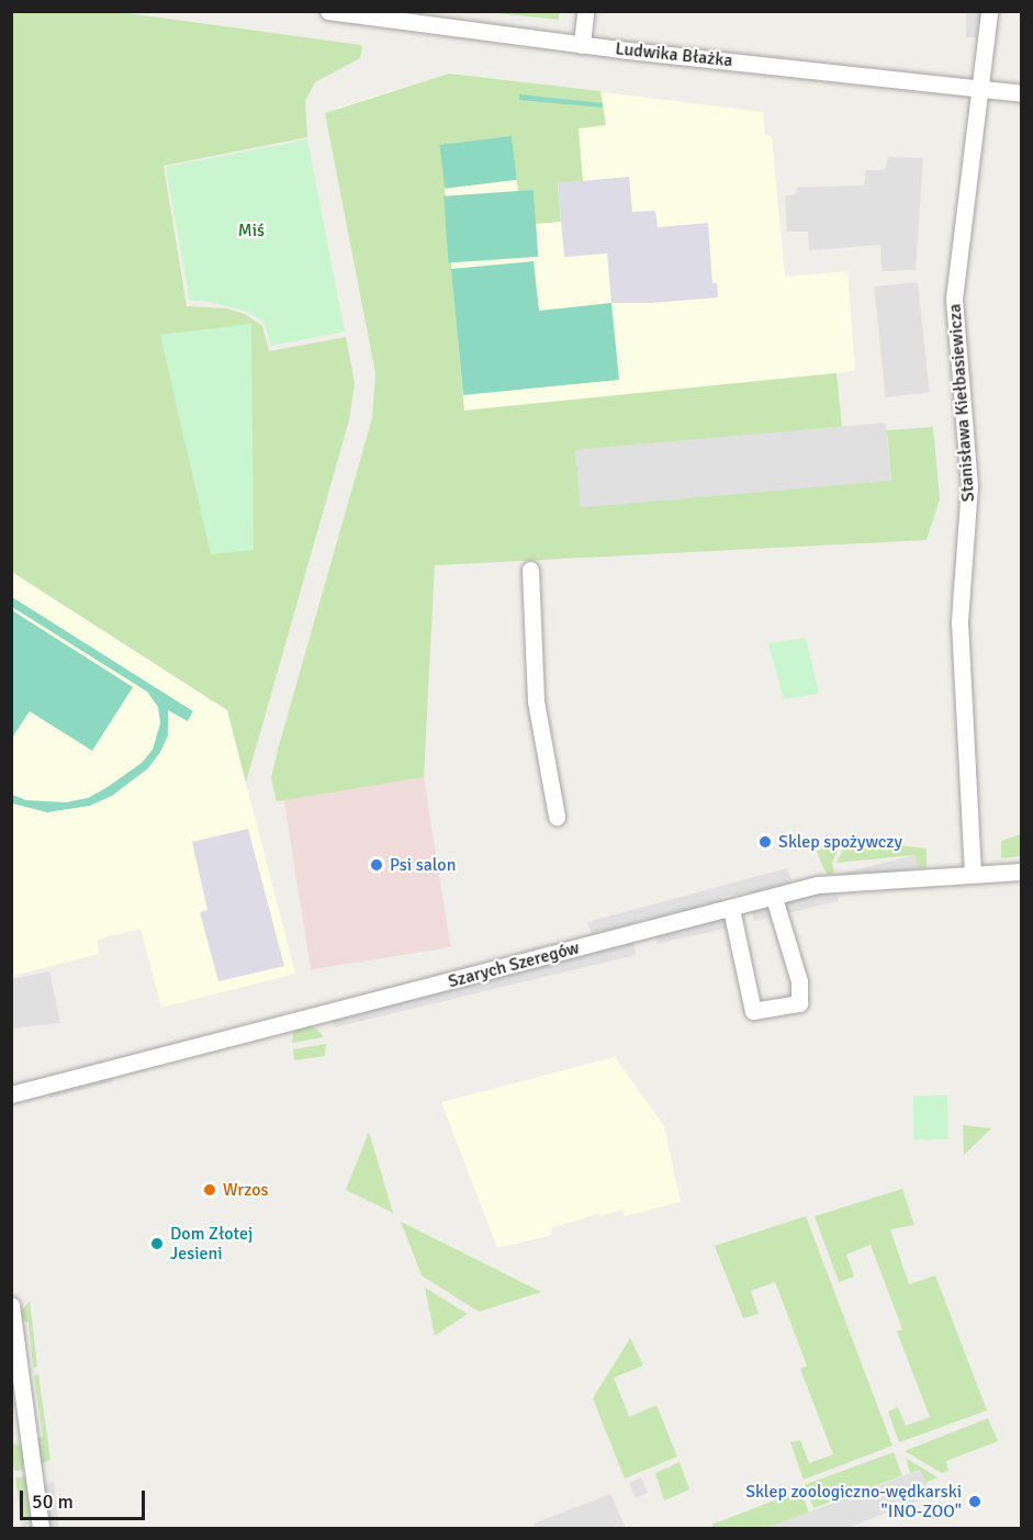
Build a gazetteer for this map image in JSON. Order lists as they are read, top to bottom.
{
  "streets": {
    "street": ["Ludwika Błażka", "Stanisława Kiełbasiewicza", "Szarych Szeregów"]
  },
  "crossings": [
    ["Ludwika Błażka", "Stanisława Kiełbasiewicza"],
    ["Stanisława Kiełbasiewicza", "Szarych Szeregów"]
  ],
  "parks": ["Miś"],
  "places": [
    "Sklep spożywczy",
    "Psi salon",
    "Wrzos",
    "Dom Złotej Jesieni",
    "Sklep zoologiczno-wędkarski \"INO-ZOO\""
  ],
  "scale_bar": "50 m"
}
